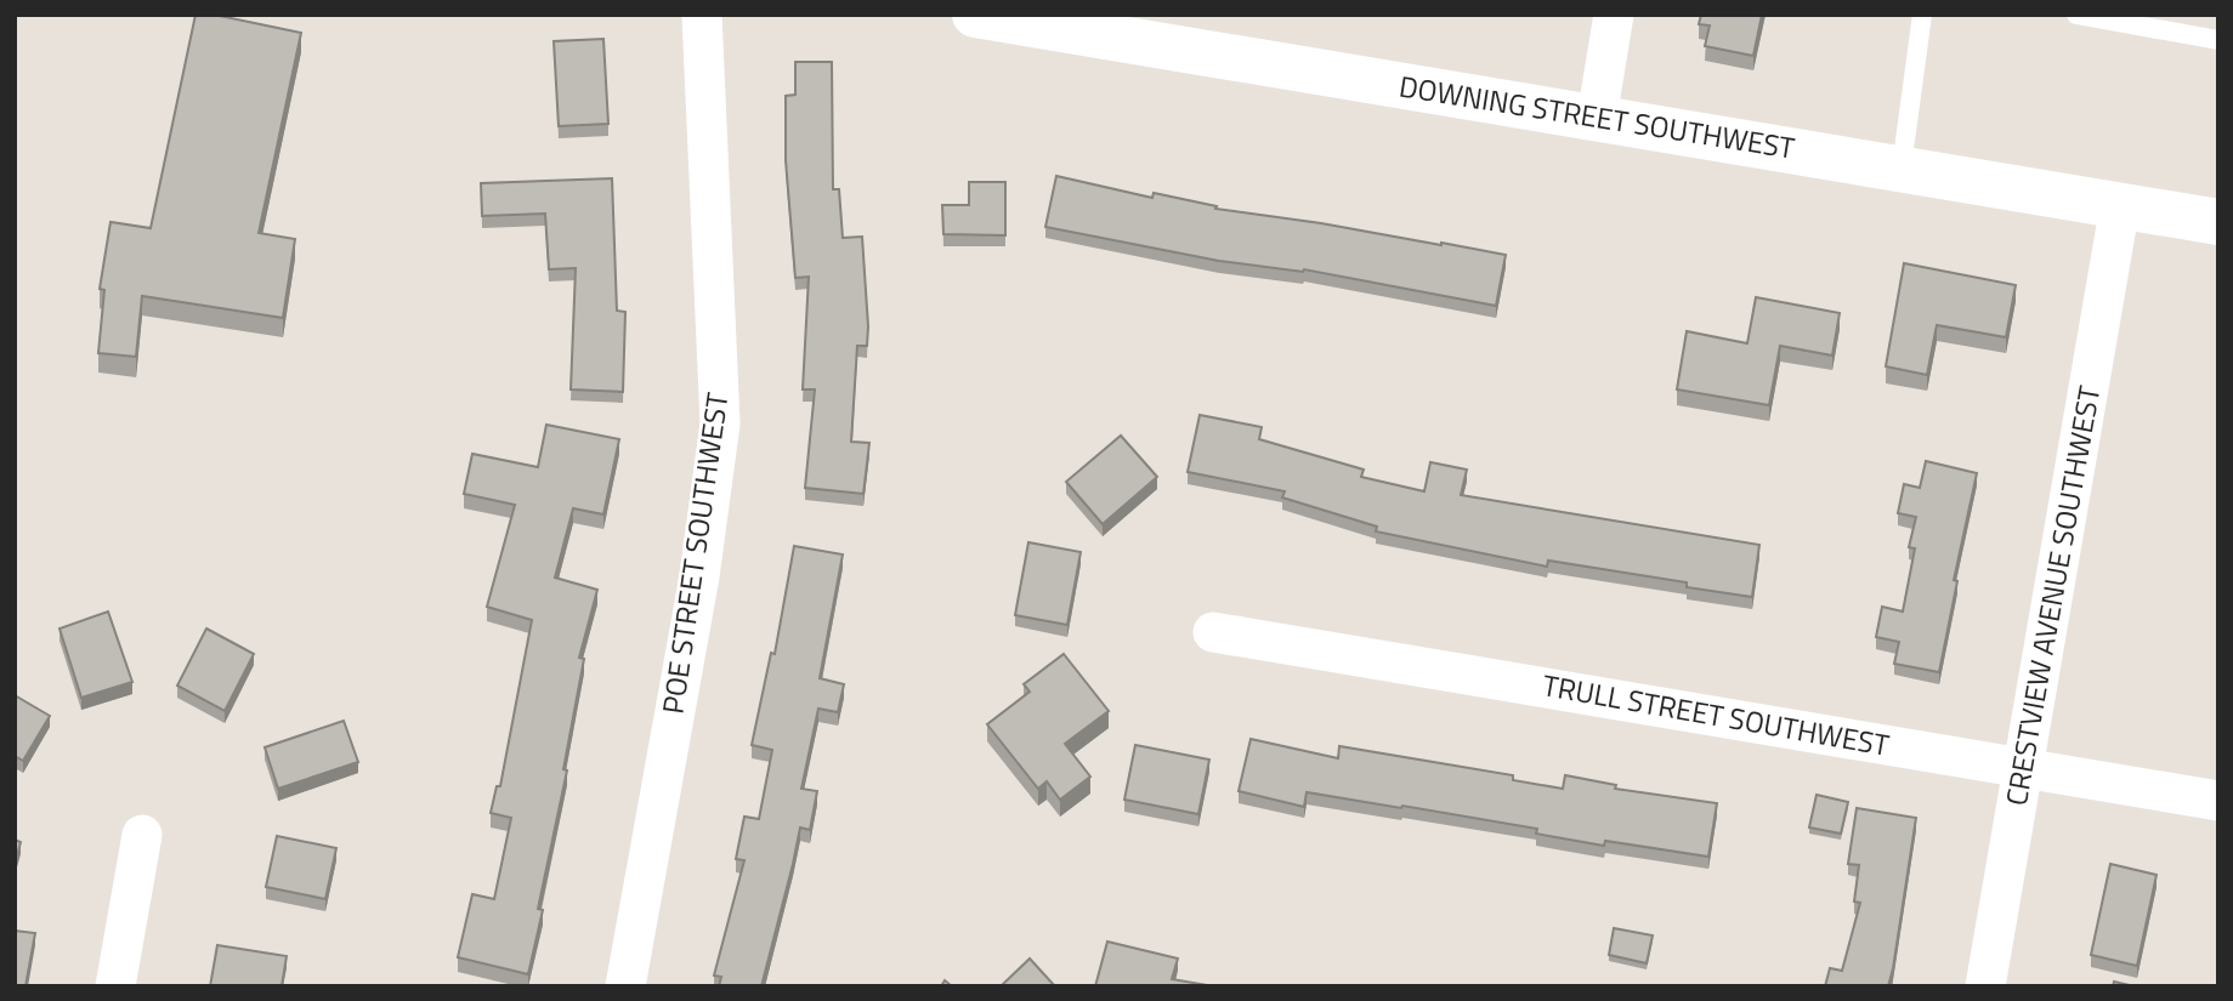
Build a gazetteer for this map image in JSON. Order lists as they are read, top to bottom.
{
  "streets": {
    "street": [
      "DOWNING STREET SOUTHWEST",
      "POE STREET SOUTHWEST",
      "CRESTVIEW AVENUE SOUTHWEST",
      "TRULL STREET SOUTHWEST"
    ]
  },
  "crossings": [
    ["DOWNING STREET SOUTHWEST", "CRESTVIEW AVENUE SOUTHWEST"],
    ["CRESTVIEW AVENUE SOUTHWEST", "TRULL STREET SOUTHWEST"]
  ]
}
